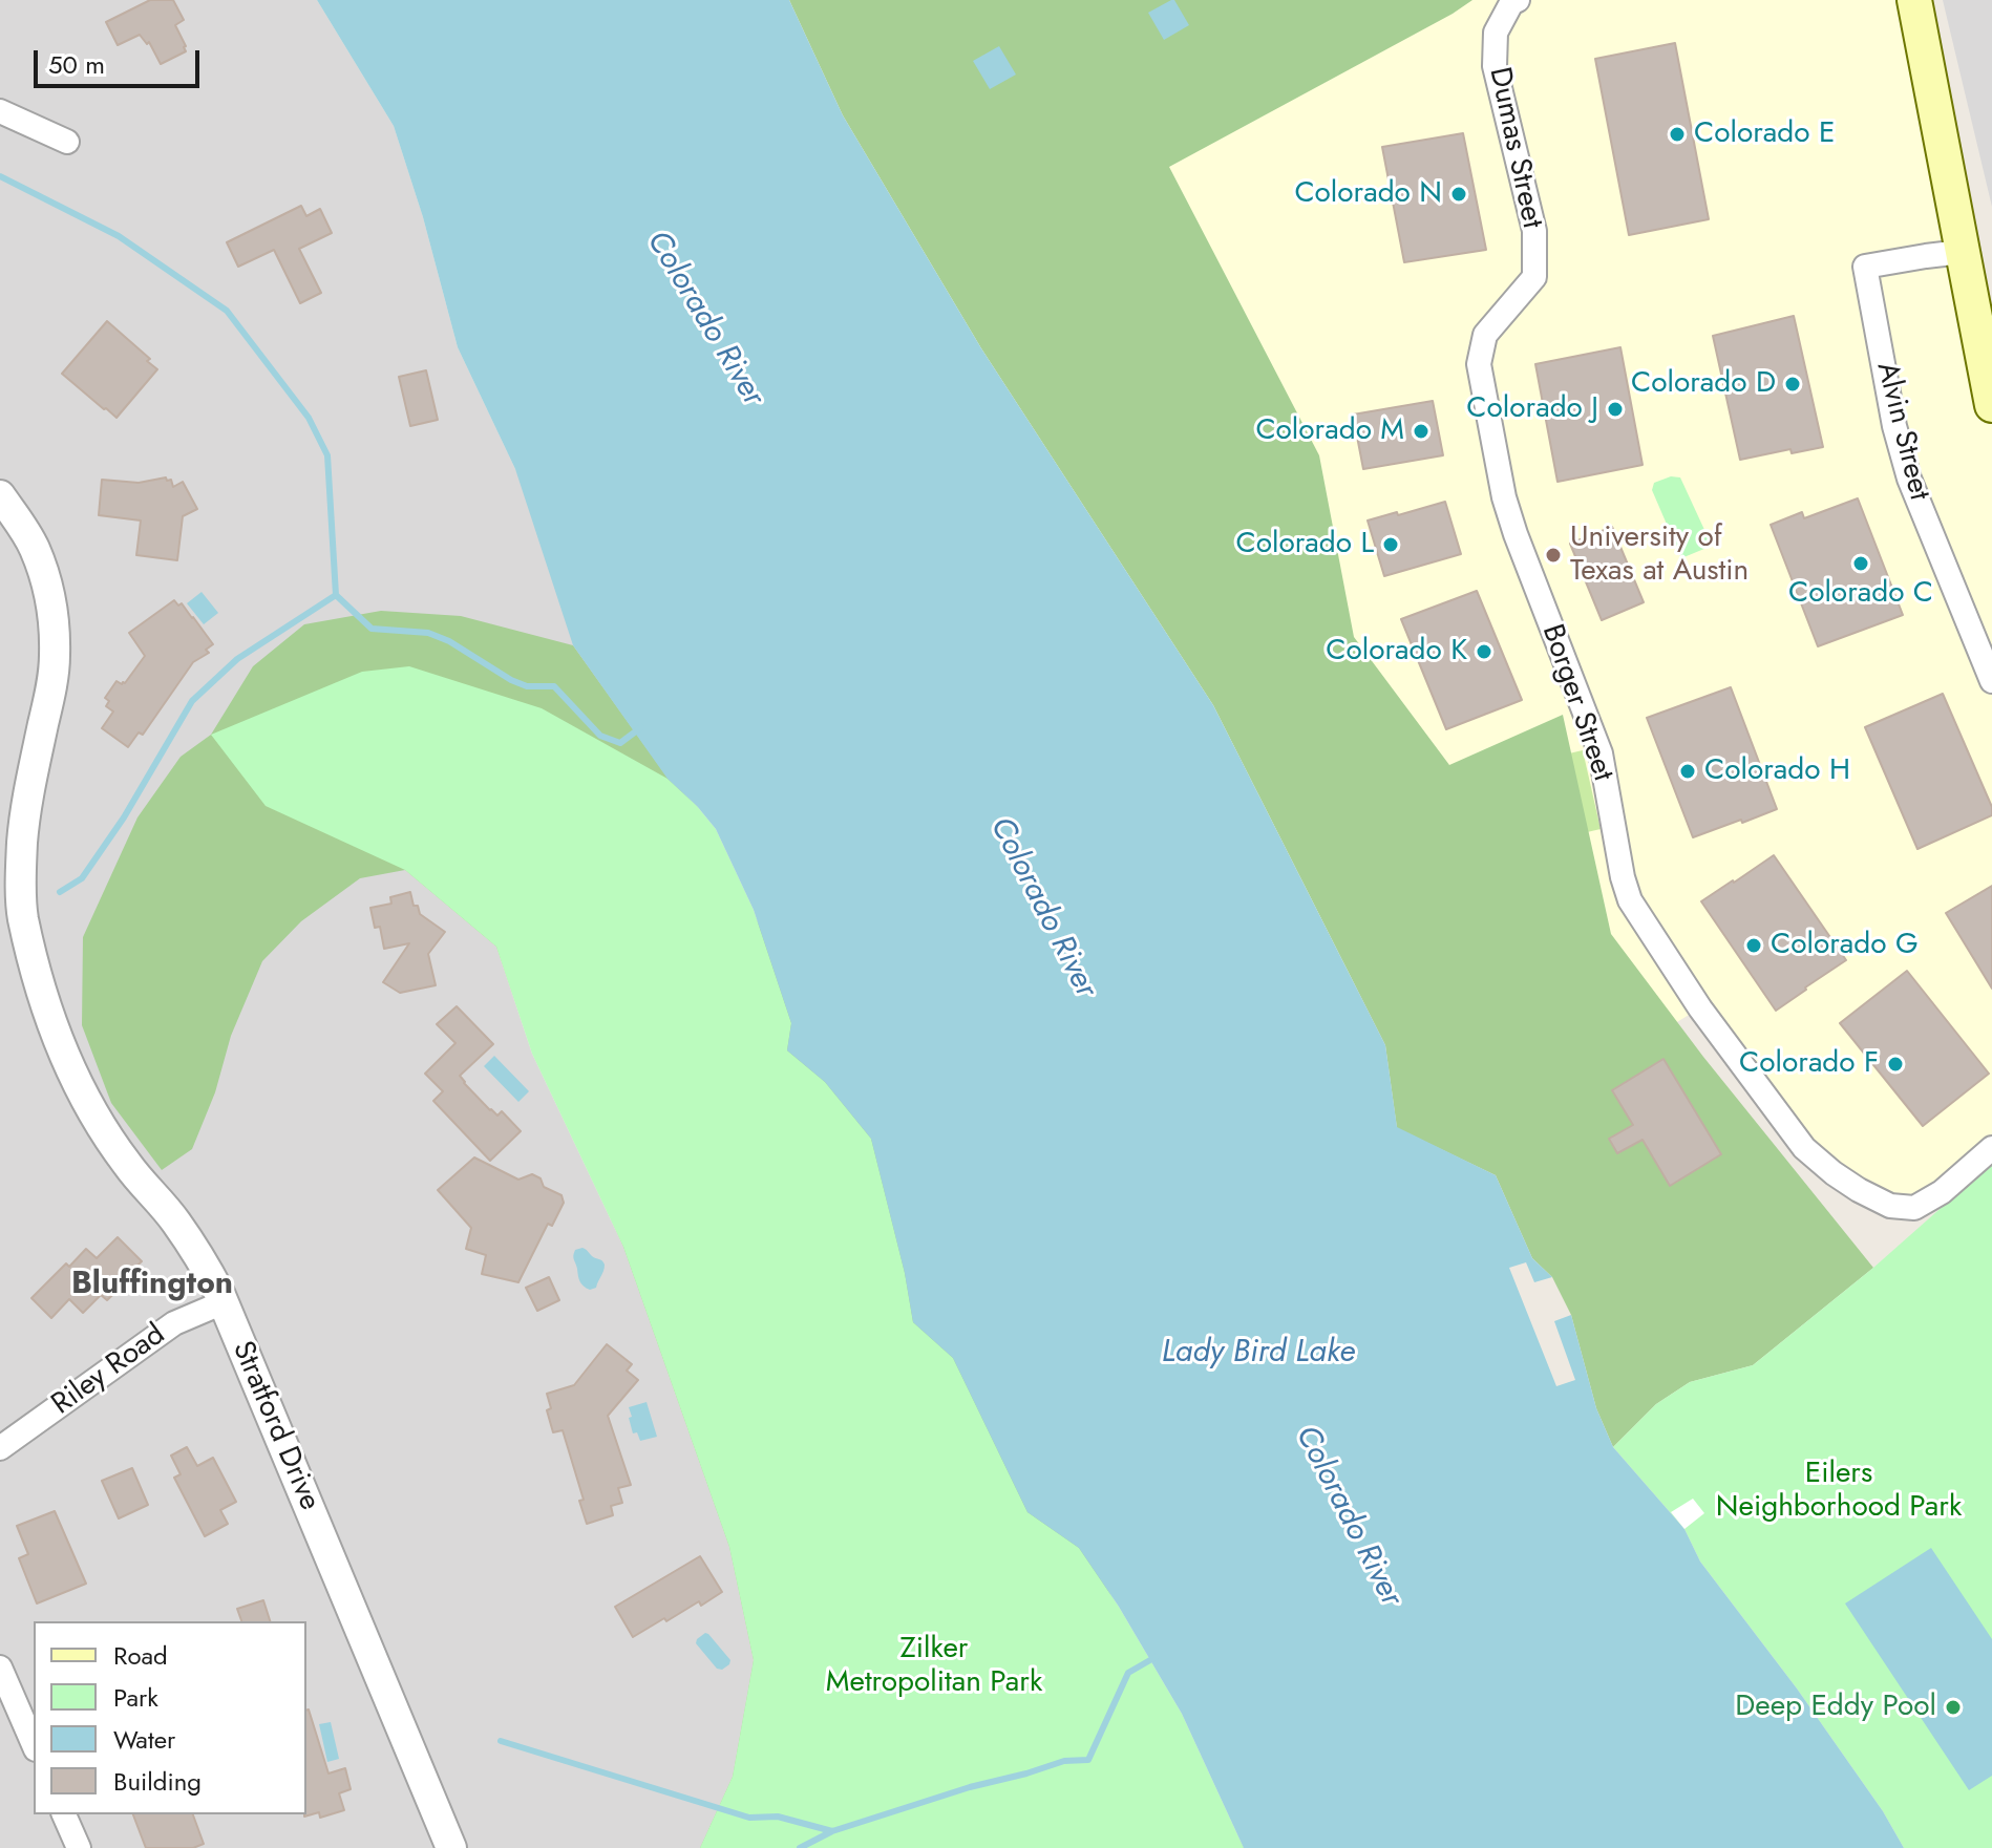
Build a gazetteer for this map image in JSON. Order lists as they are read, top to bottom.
{
  "streets": {
    "street": [
      "Dumas Street",
      "Alvin Street",
      "Borger Street",
      "Riley Road",
      "Stratford Drive"
    ]
  },
  "crossings": [
    ["Dumas Street", "Borger Street"],
    ["Riley Road", "Stratford Drive"]
  ],
  "districts": ["Bluffington"],
  "water": ["Colorado River", "Lady Bird Lake"],
  "parks": ["Eilers Neighborhood Park", "Zilker Metropolitan Park"],
  "places": [
    "Colorado E",
    "Colorado N",
    "Colorado D",
    "Colorado J",
    "Colorado M",
    "Colorado L",
    "University of Texas at Austin",
    "Colorado C",
    "Colorado K",
    "Colorado H",
    "Colorado G",
    "Colorado F",
    "Deep Eddy Pool"
  ],
  "legend": [
    "Road",
    "Park",
    "Water",
    "Building"
  ],
  "scale_bar": "50 m"
}
